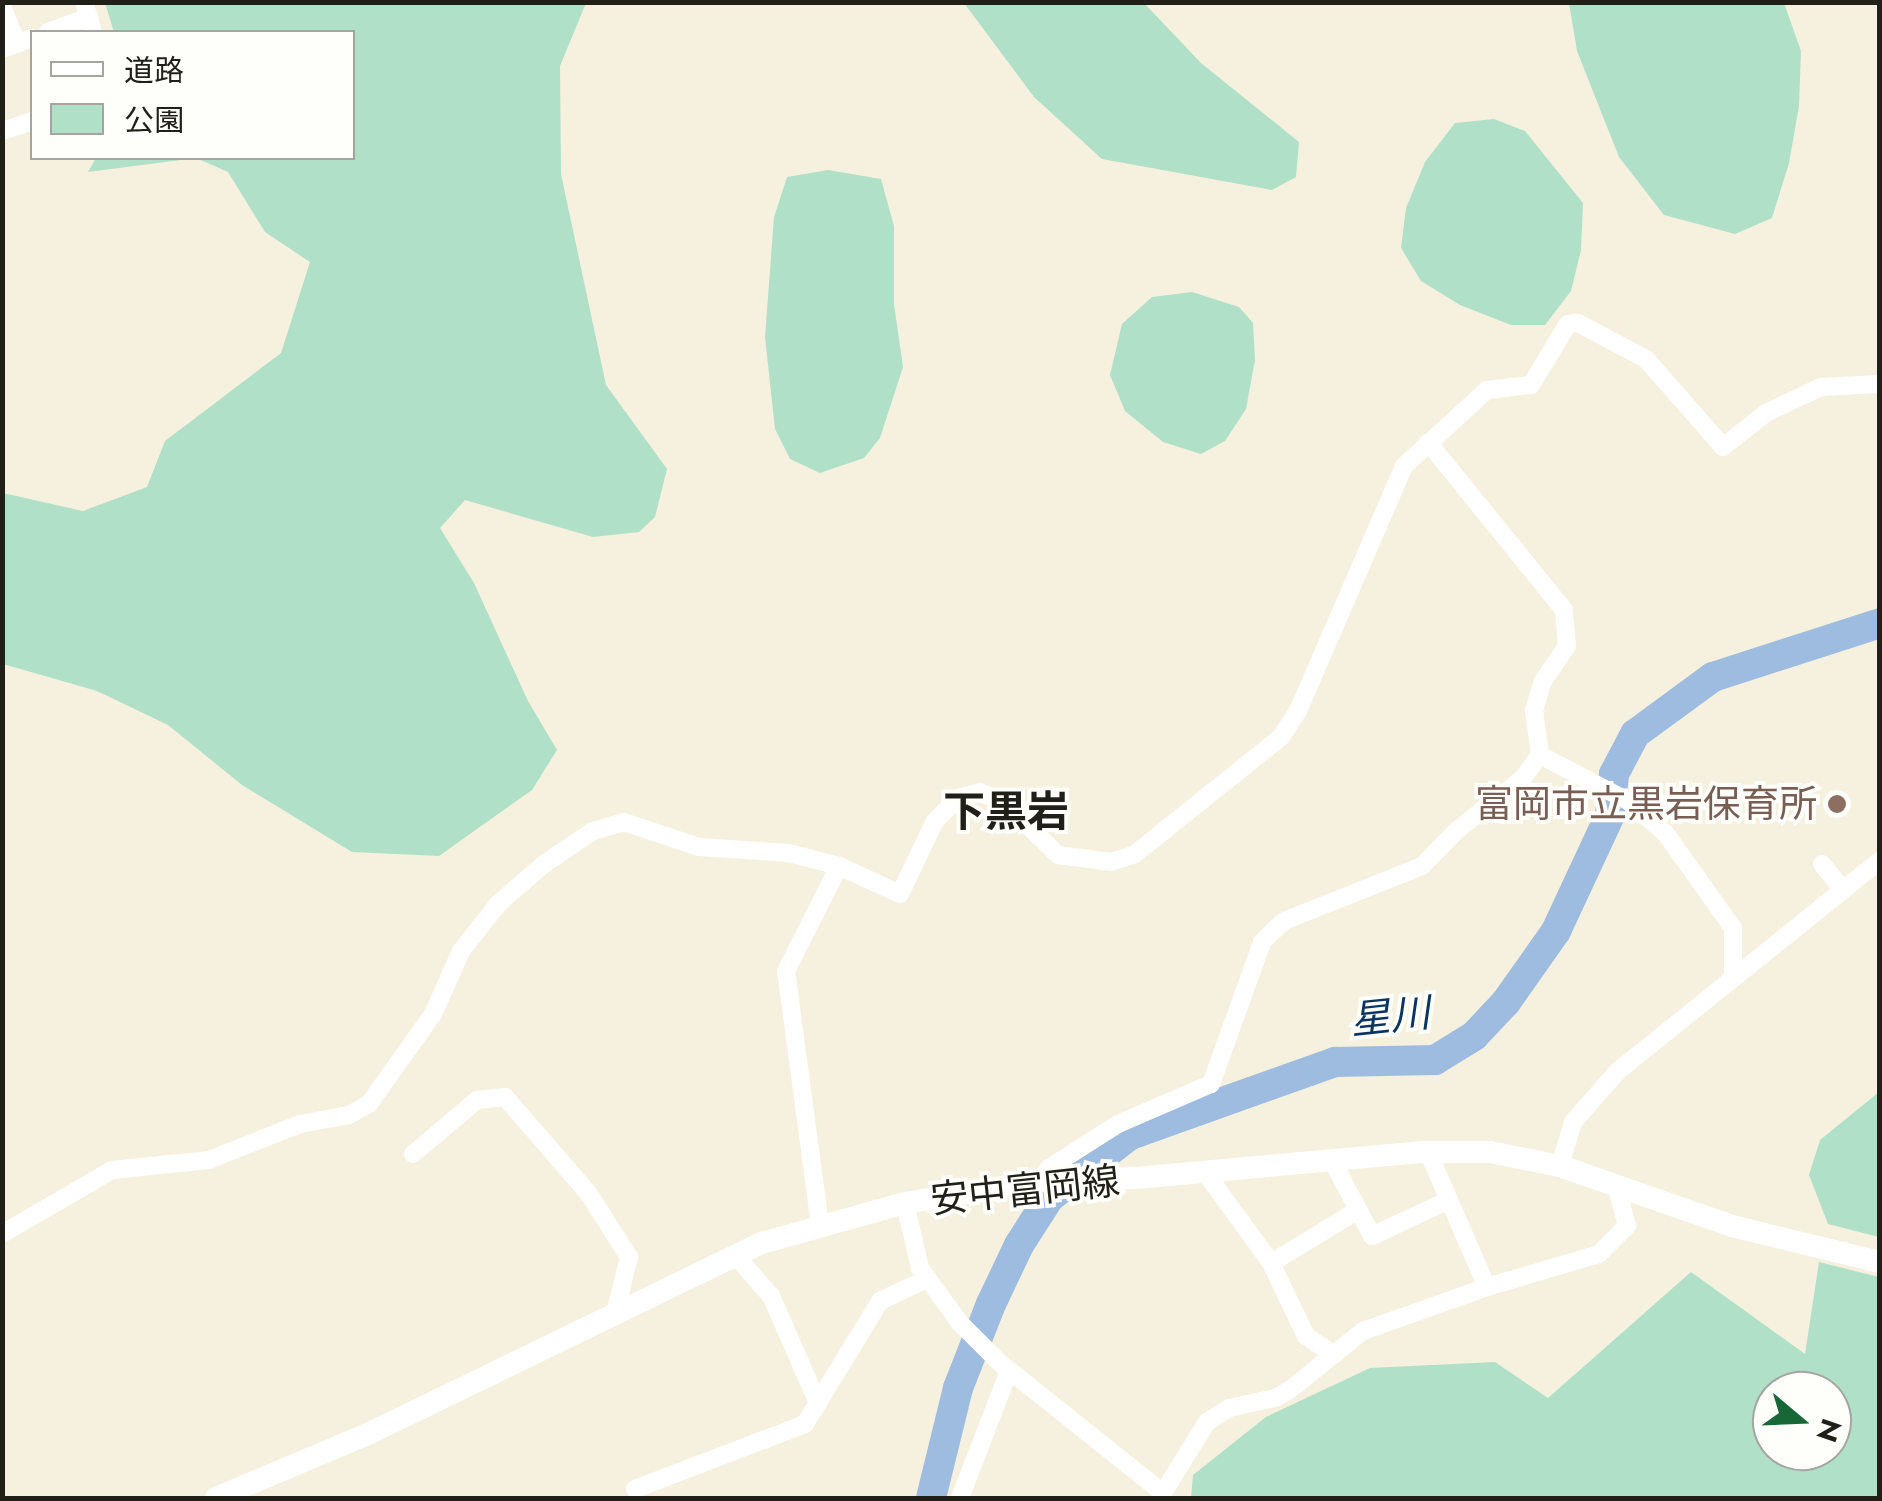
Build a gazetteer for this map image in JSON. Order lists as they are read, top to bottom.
{
  "streets": {
    "main road": ["安中富岡線"]
  },
  "districts": ["下黒岩"],
  "water": ["星川"],
  "places": ["富岡市立黒岩保育所"],
  "legend": ["道路", "公園"],
  "north": "right"
}
